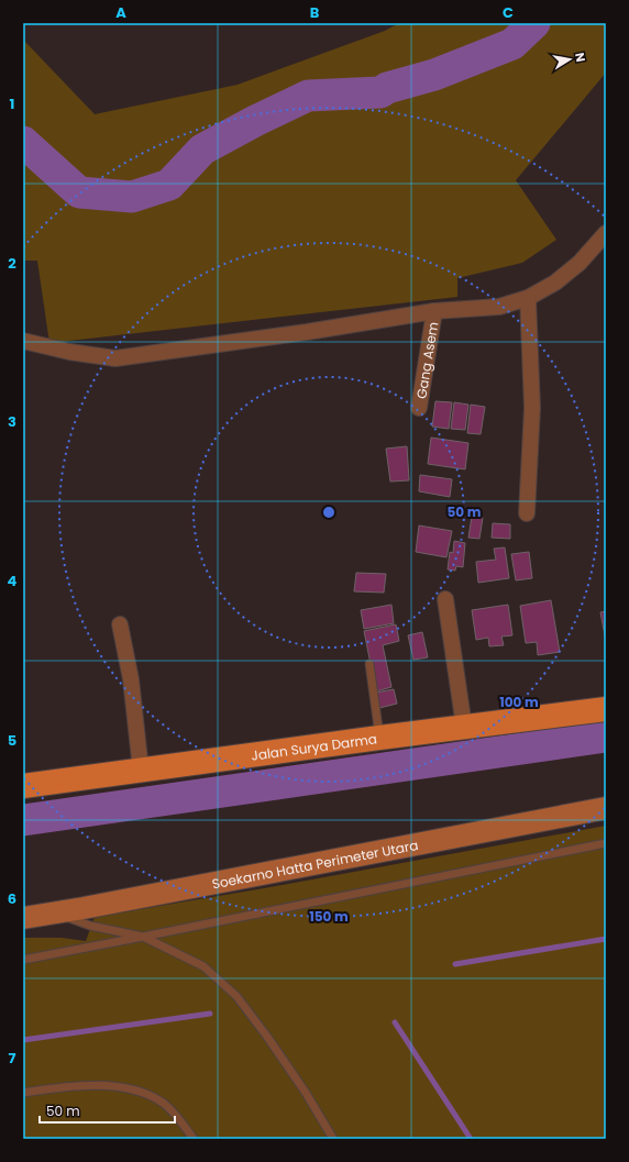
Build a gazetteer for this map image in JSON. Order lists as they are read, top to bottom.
{
  "streets": {
    "main road": ["Jalan Surya Darma", "Soekarno Hatta Perimeter Utara"],
    "street": ["Gang Asem"]
  },
  "scale_bar": "50 m",
  "north": "right",
  "grid": {
    "columns": ["A", "B", "C"],
    "rows": [
      "1",
      "2",
      "3",
      "4",
      "5",
      "6",
      "7"
    ]
  },
  "rings": ["50 m", "100 m", "150 m"]
}
